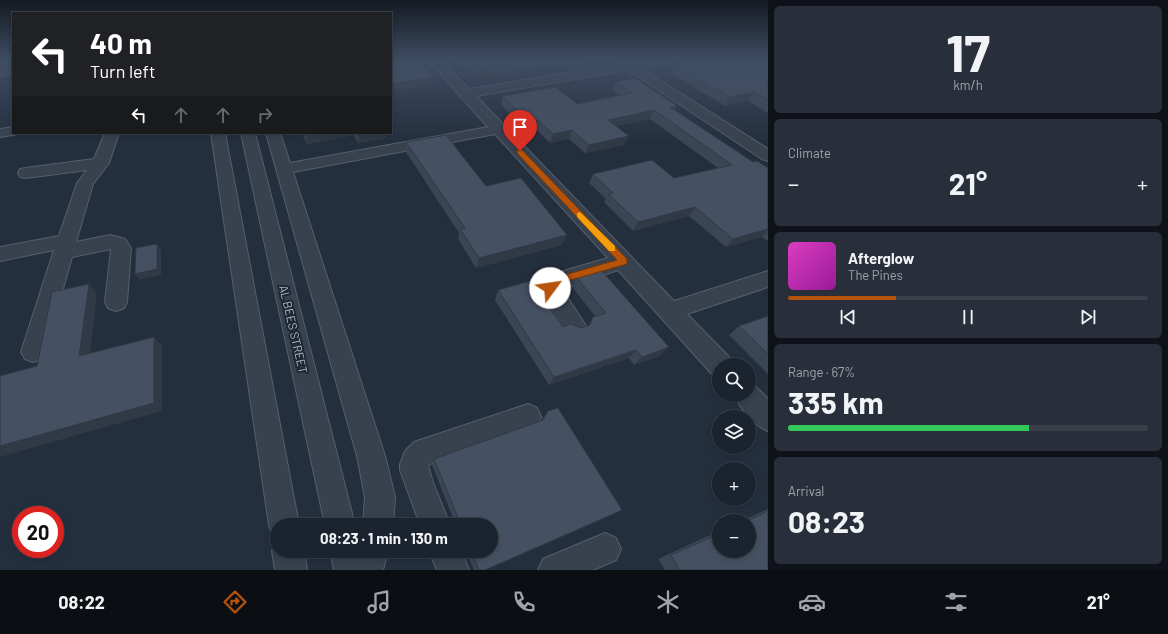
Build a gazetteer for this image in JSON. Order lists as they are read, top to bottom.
{
  "streets": {
    "street": ["AL BEES STREET"]
  },
  "page": {
    "tile": [
      ["17", "km/h"],
      "Climate",
      ["Range · 67%", "335 km"],
      ["Arrival", "08:23"]
    ],
    "turn": ["40 m", "Turn left"],
    "heat": ["−", "21°", "+"],
    "song": ["Afterglow", "The Pines"],
    "map_buttons": ["+", "−"],
    "limit": "20",
    "trip": "08:23 · 1 min · 130 m",
    "tabs": ["08:22", "21°"]
  }
}
